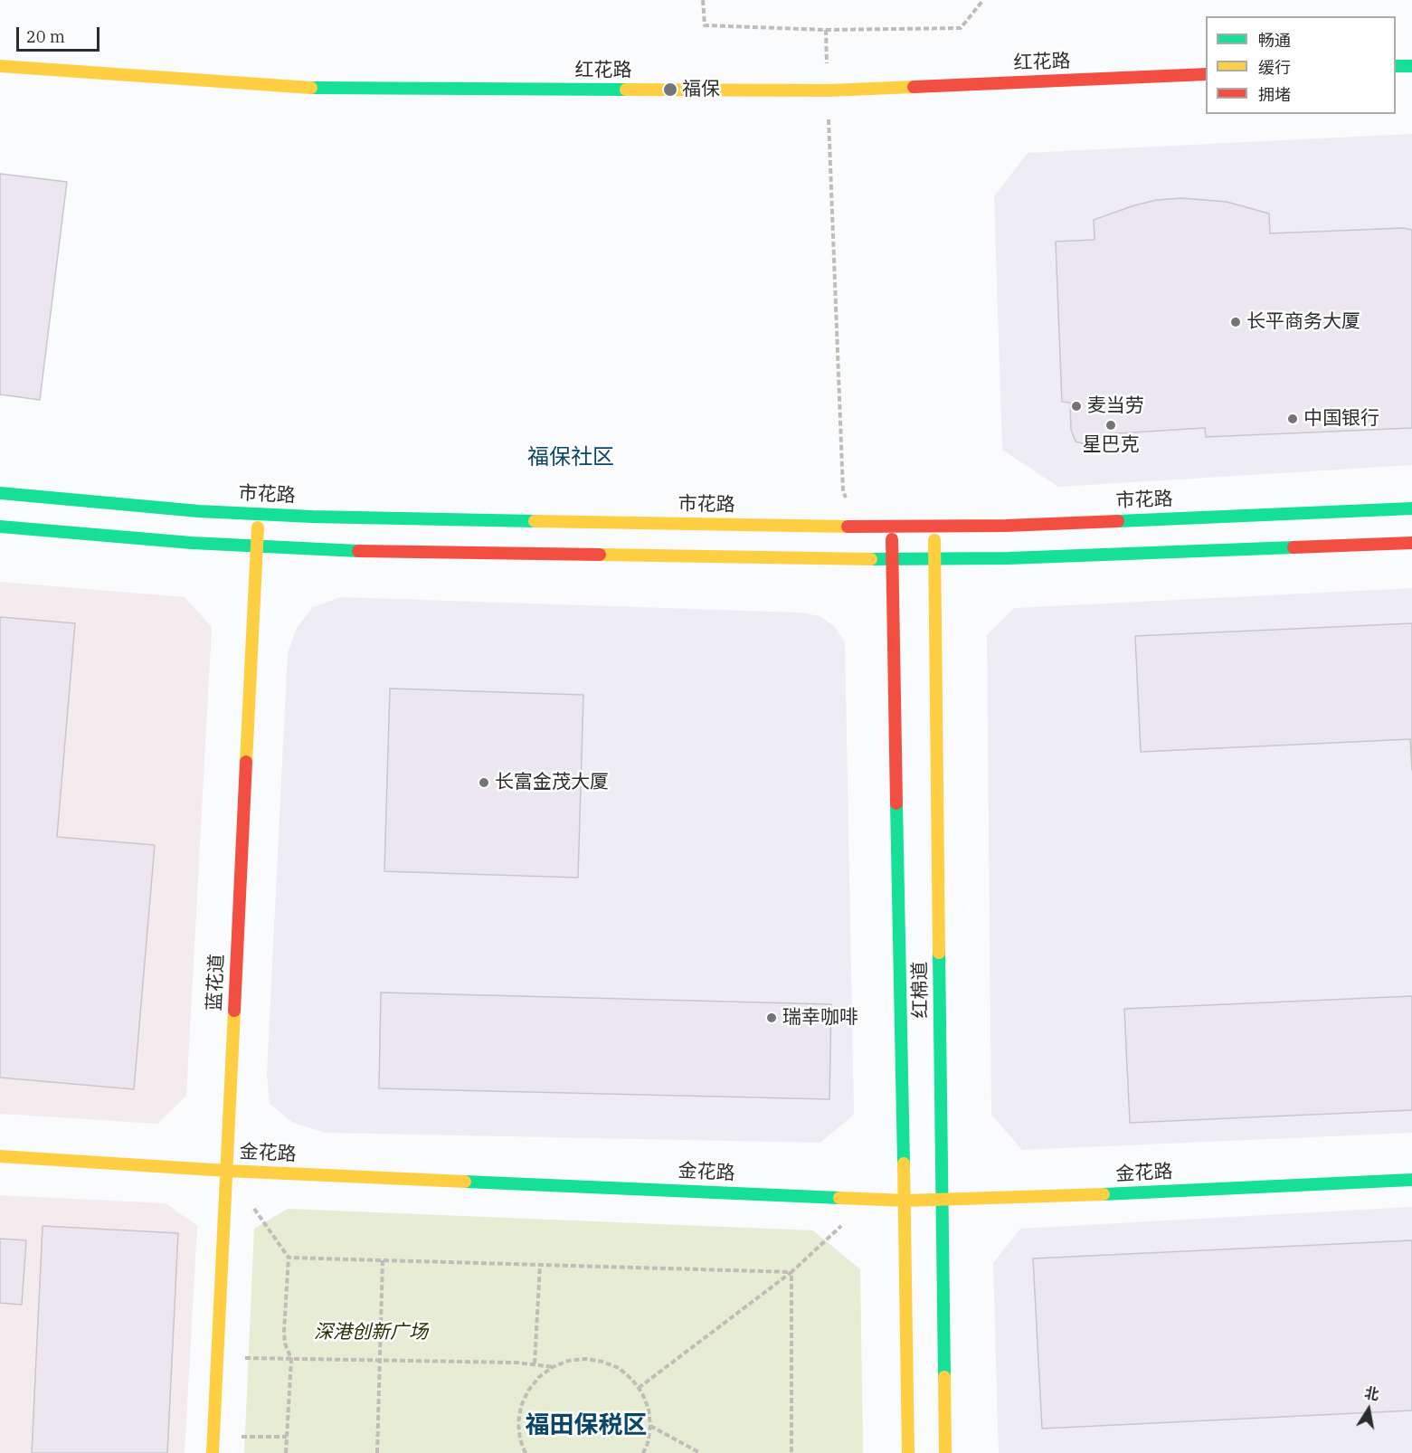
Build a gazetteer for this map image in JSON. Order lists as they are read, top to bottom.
{
  "streets": {
    "main road": [
      "红花路",
      "市花路",
      "蓝花道",
      "红棉道",
      "金花路"
    ]
  },
  "crossings": [
    ["市花路", "蓝花道"],
    ["市花路", "红棉道"],
    ["蓝花道", "金花路"],
    ["红棉道", "金花路"]
  ],
  "districts": ["福保社区", "福田保税区"],
  "parks": ["深港创新广场"],
  "places": [
    "福保",
    "长平商务大厦",
    "麦当劳",
    "中国银行",
    "星巴克",
    "长富金茂大厦",
    "瑞幸咖啡"
  ],
  "legend": ["畅通", "缓行", "拥堵"],
  "scale_bar": "20 m",
  "north": "top"
}
